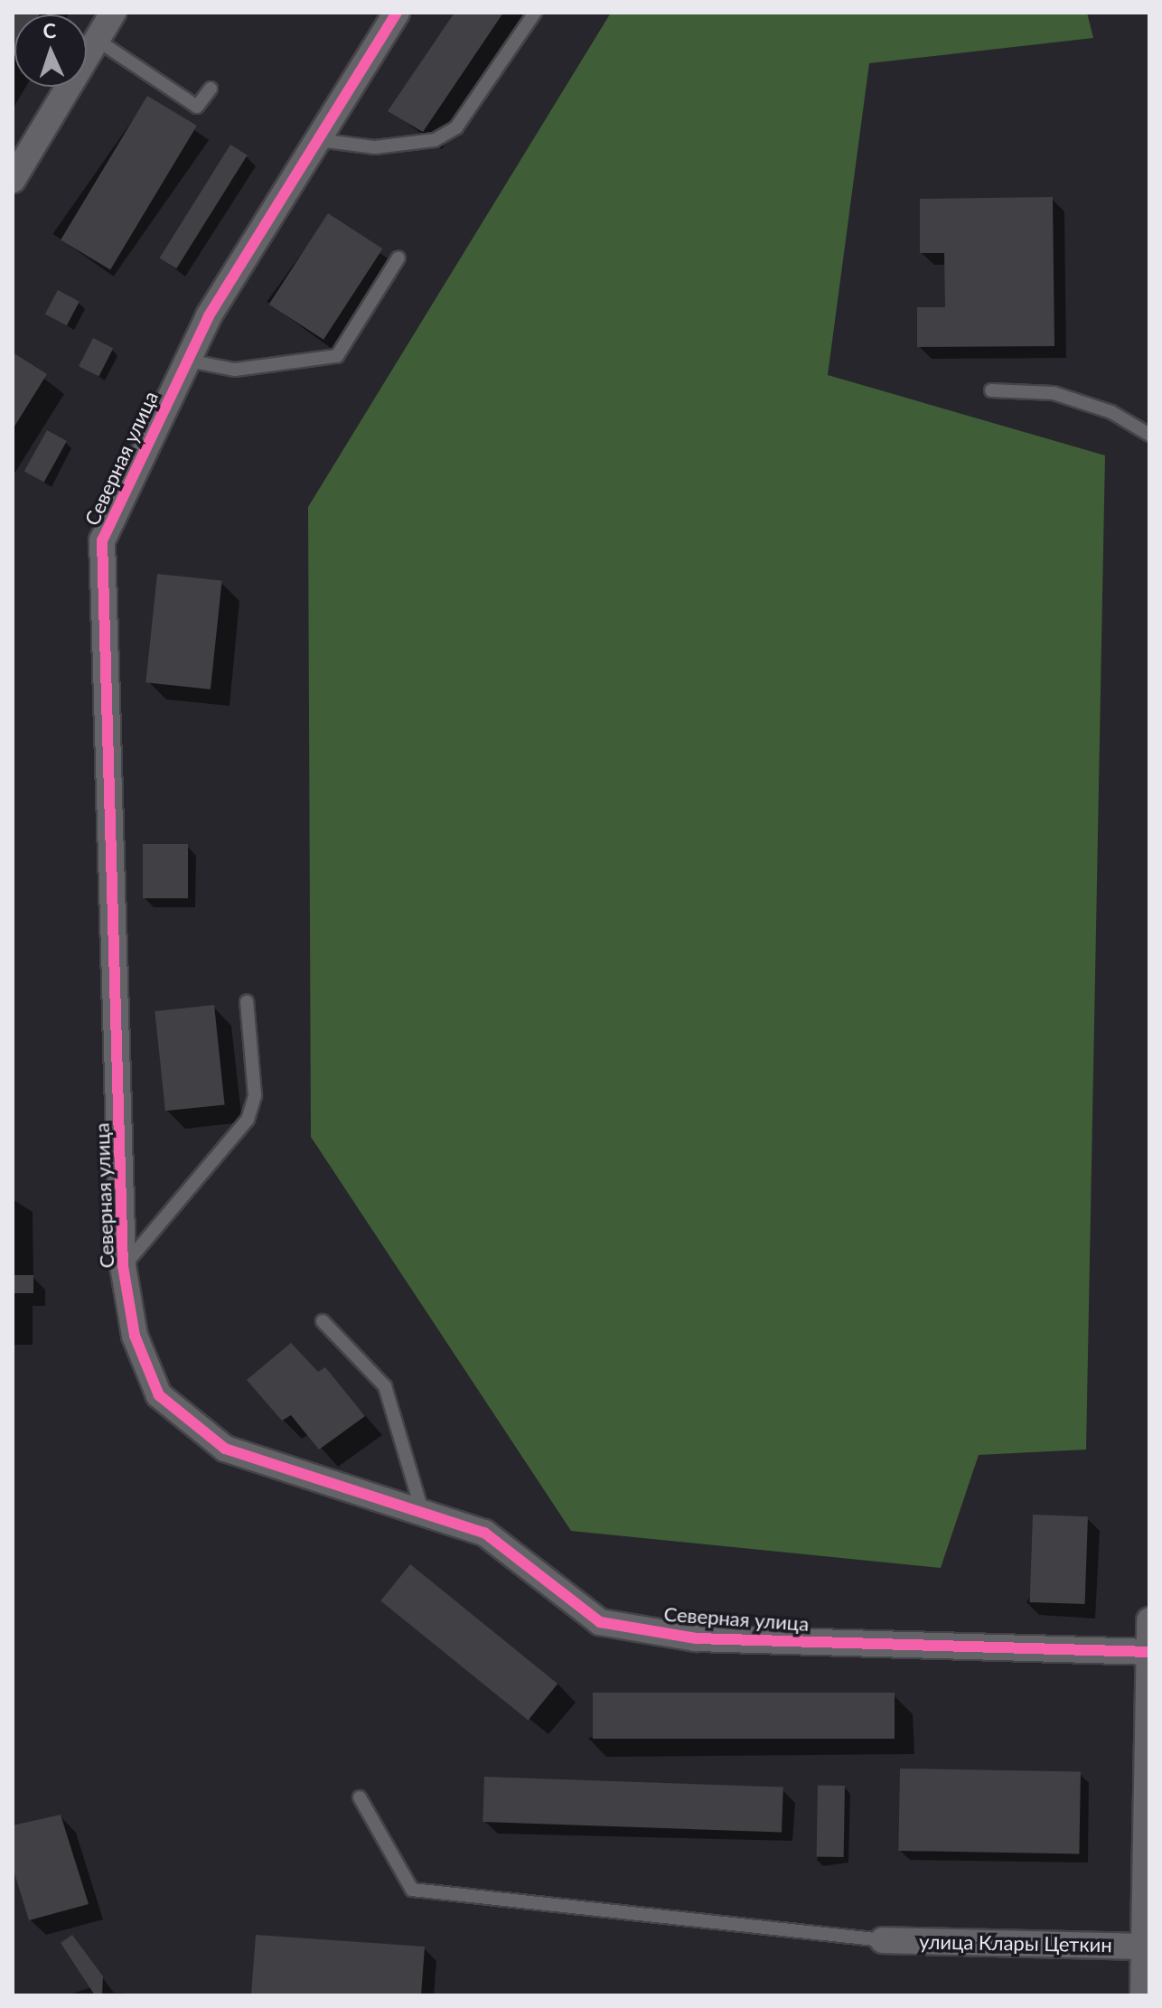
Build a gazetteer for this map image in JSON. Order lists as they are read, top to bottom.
{
  "streets": {
    "street": ["Северная улица", "улица Клары Цеткин"]
  },
  "north": "top"
}
